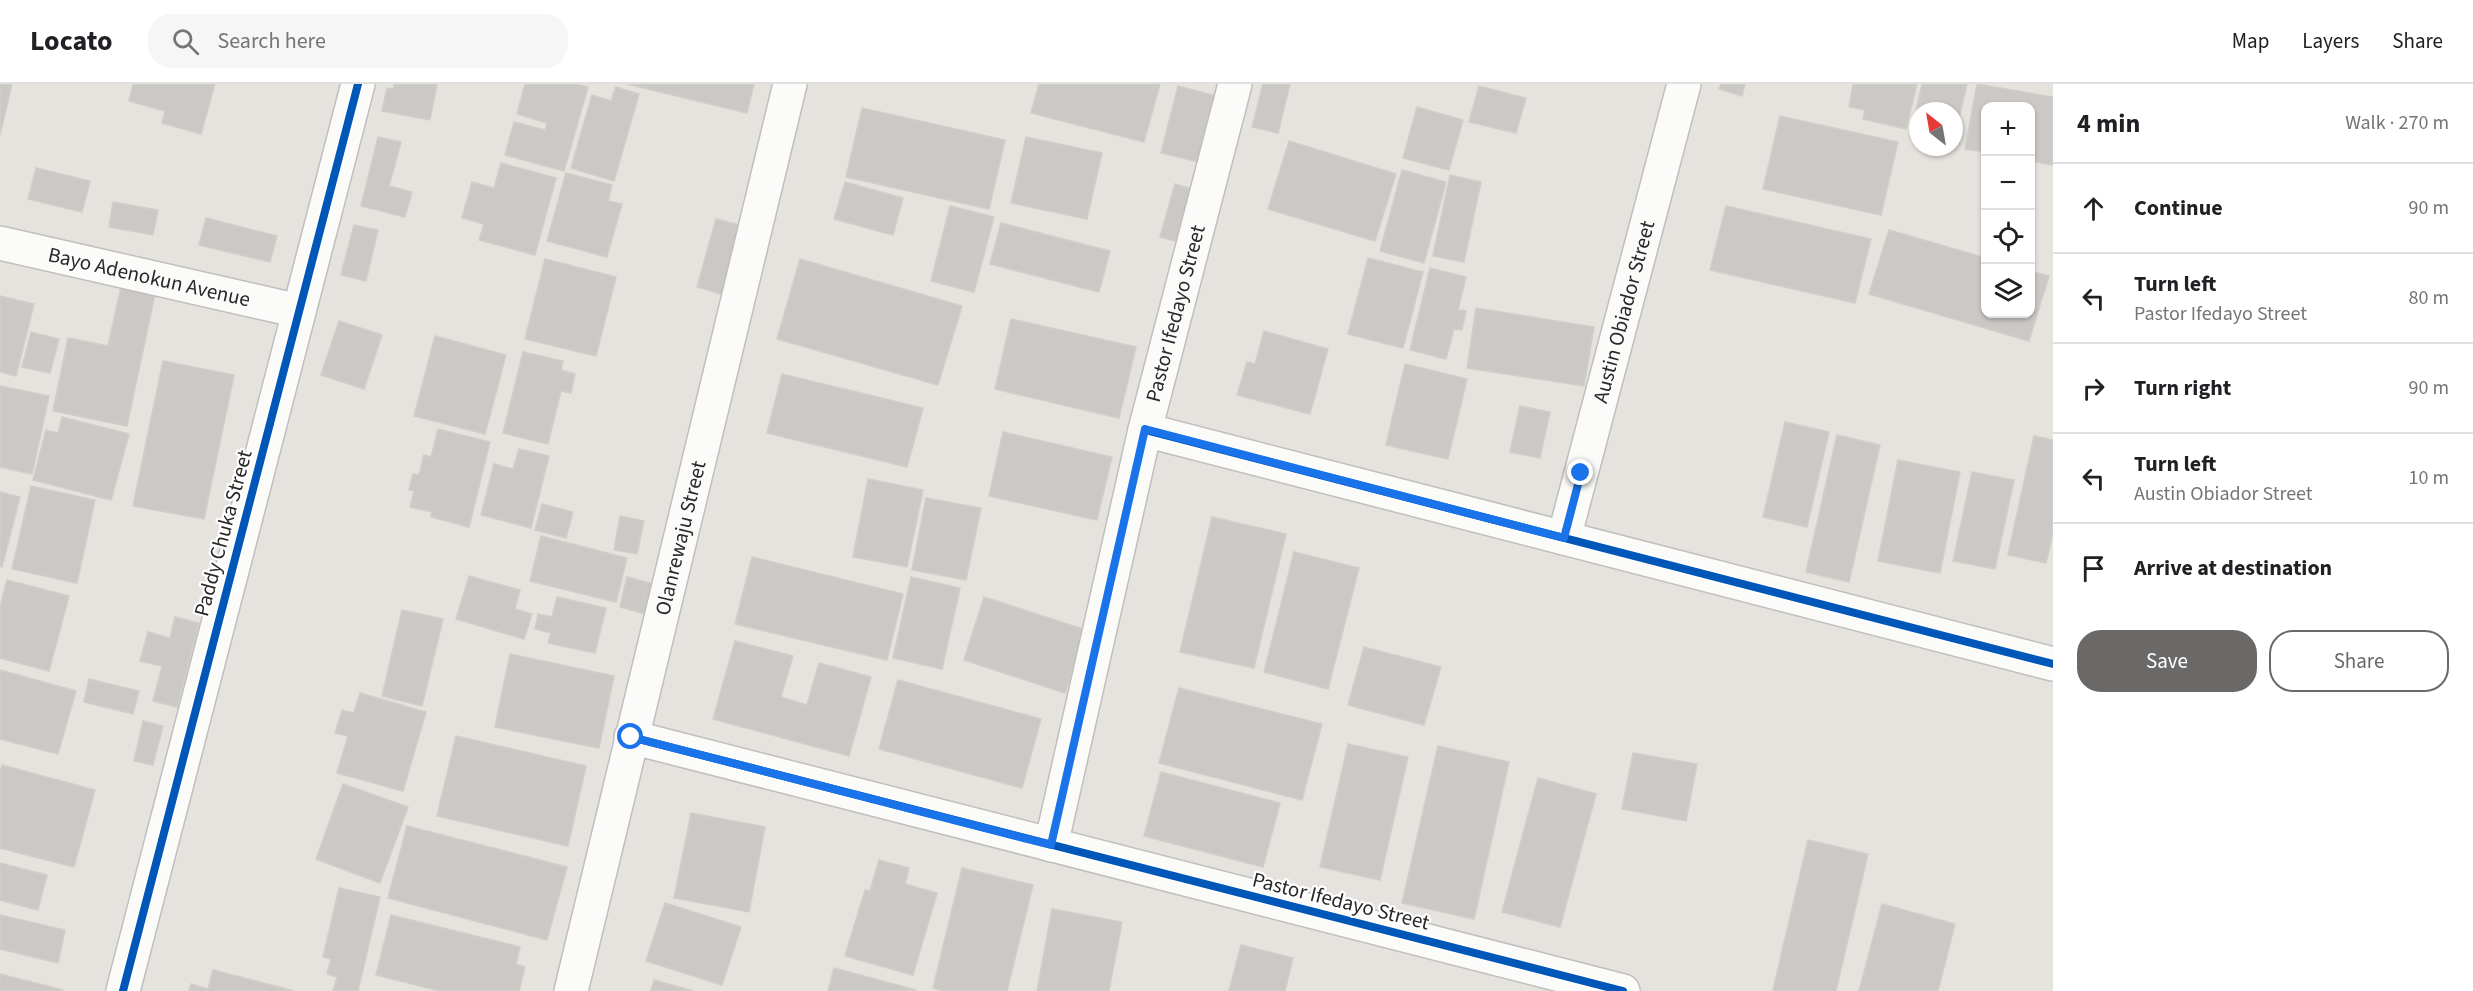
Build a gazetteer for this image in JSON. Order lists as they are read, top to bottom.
{
  "streets": {
    "street": [
      "Bayo Adenokun Avenue",
      "Austin Obiador Street",
      "Pastor Ifedayo Street",
      "Paddy Chuka Street",
      "Olanrewaju Street"
    ]
  },
  "crossings": [
    ["Bayo Adenokun Avenue", "Paddy Chuka Street"]
  ],
  "north": "top left",
  "page": {
    "header": "Locato",
    "search": "Search here",
    "nav": ["Map", "Layers", "Share"],
    "heading": ["4 min", "Walk · 270 m"],
    "map_buttons": ["+", "−"],
    "list": [
      ["Continue", "90 m"],
      ["Turn left", "Pastor Ifedayo Street", "80 m"],
      ["Turn right", "90 m"],
      ["Turn left", "Austin Obiador Street", "10 m"],
      "Arrive at destination"
    ],
    "buttons": ["Save", "Share"]
  }
}
